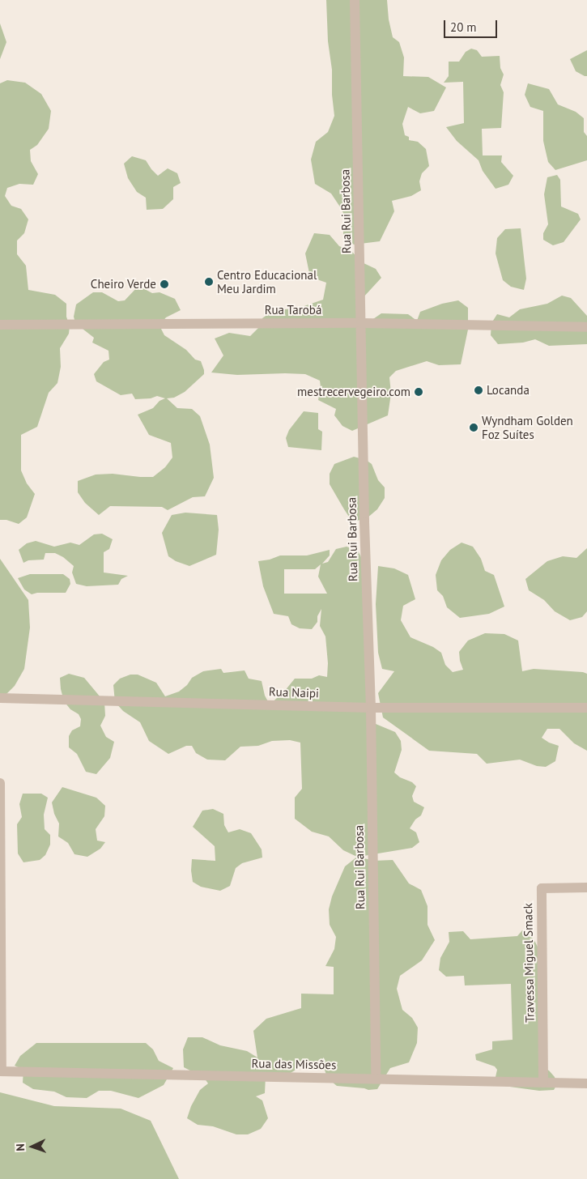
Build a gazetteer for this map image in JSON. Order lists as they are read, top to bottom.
{
  "streets": {
    "street": [
      "Rua Rui Barbosa",
      "Rua Tarobá",
      "Rua Naipi",
      "Travessa Miguel Smack",
      "Rua das Missões"
    ]
  },
  "crossings": [
    ["Rua Rui Barbosa", "Rua Tarobá"],
    ["Rua Rui Barbosa", "Rua Naipi"],
    ["Rua Rui Barbosa", "Rua das Missões"],
    ["Travessa Miguel Smack", "Rua das Missões"]
  ],
  "places": [
    "Centro Educacional Meu Jardim",
    "Cheiro Verde",
    "Locanda",
    "mestrecervegeiro.com",
    "Wyndham Golden Foz Suítes"
  ],
  "scale_bar": "20 m",
  "north": "left"
}
